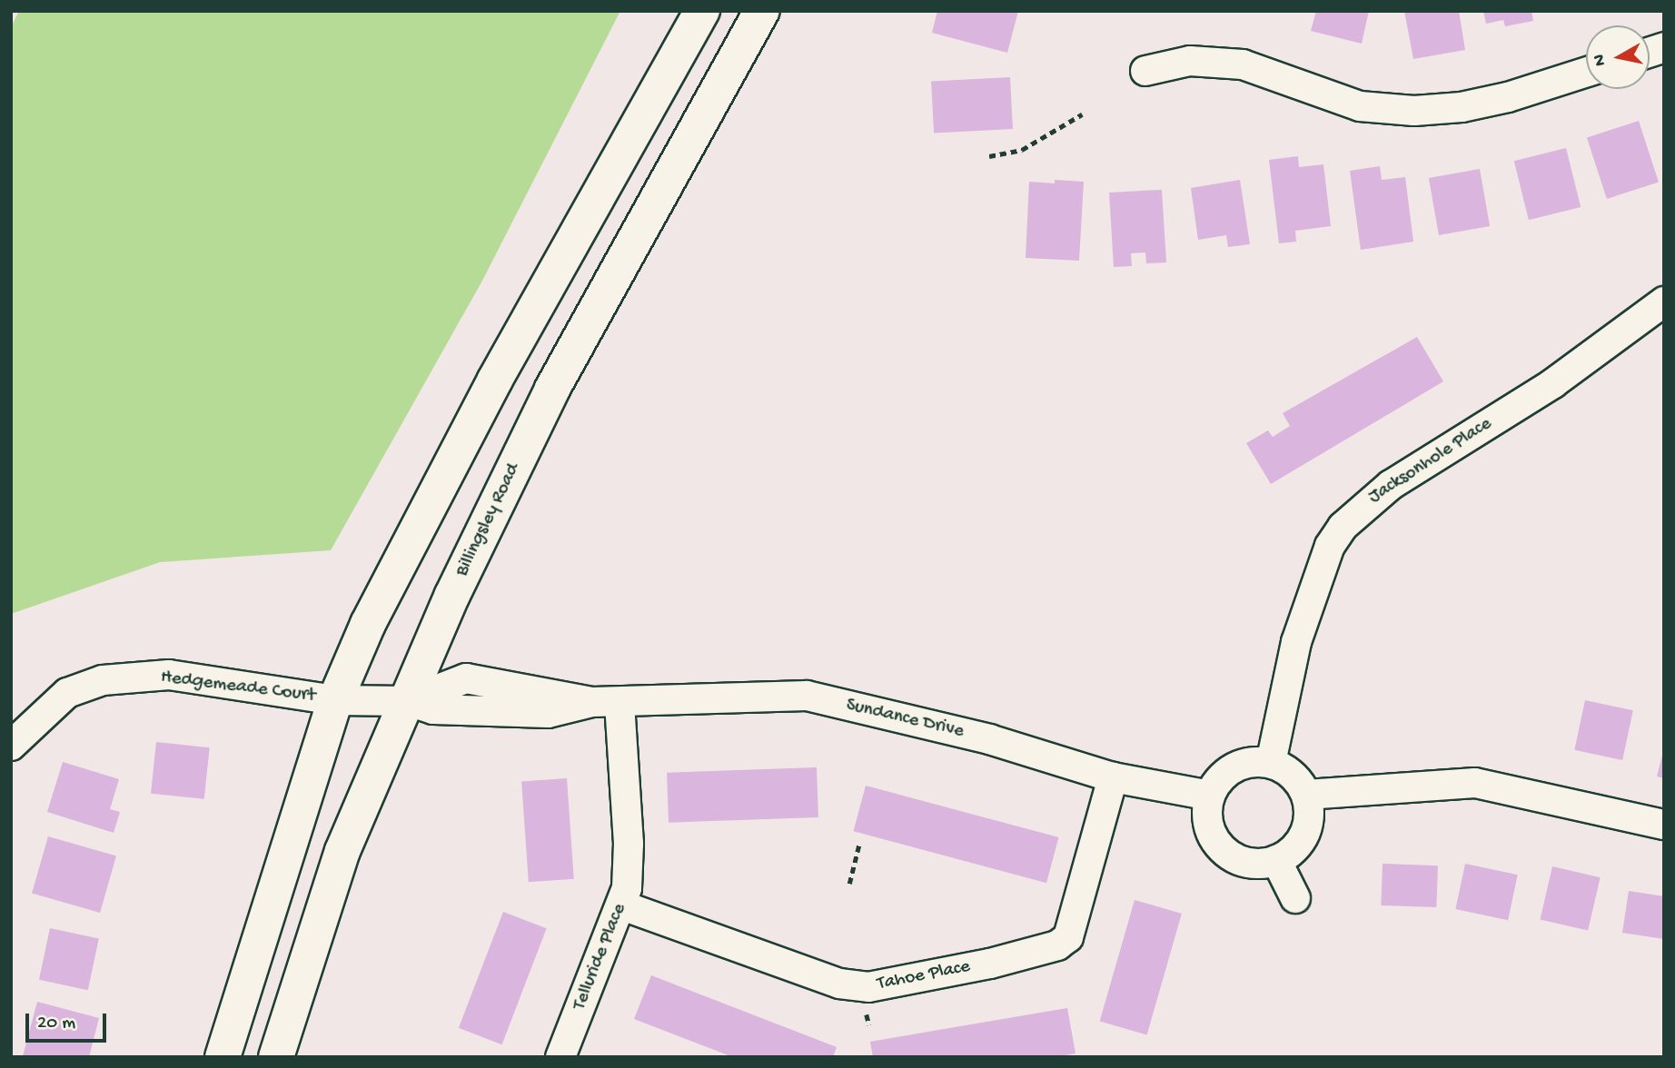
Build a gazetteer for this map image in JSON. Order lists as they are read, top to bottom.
{
  "streets": {
    "main road": ["Billingsley Road"],
    "street": [
      "Jacksonhole Place",
      "Hedgemeade Court",
      "Sundance Drive",
      "Telluride Place",
      "Tahoe Place"
    ]
  },
  "crossings": [
    ["Jacksonhole Place", "Sundance Drive"],
    ["Billingsley Road", "Sundance Drive"],
    ["Hedgemeade Court", "Sundance Drive"],
    ["Sundance Drive", "Telluride Place"],
    ["Sundance Drive", "Tahoe Place"],
    ["Telluride Place", "Tahoe Place"]
  ],
  "scale_bar": "20 m",
  "north": "left"
}
